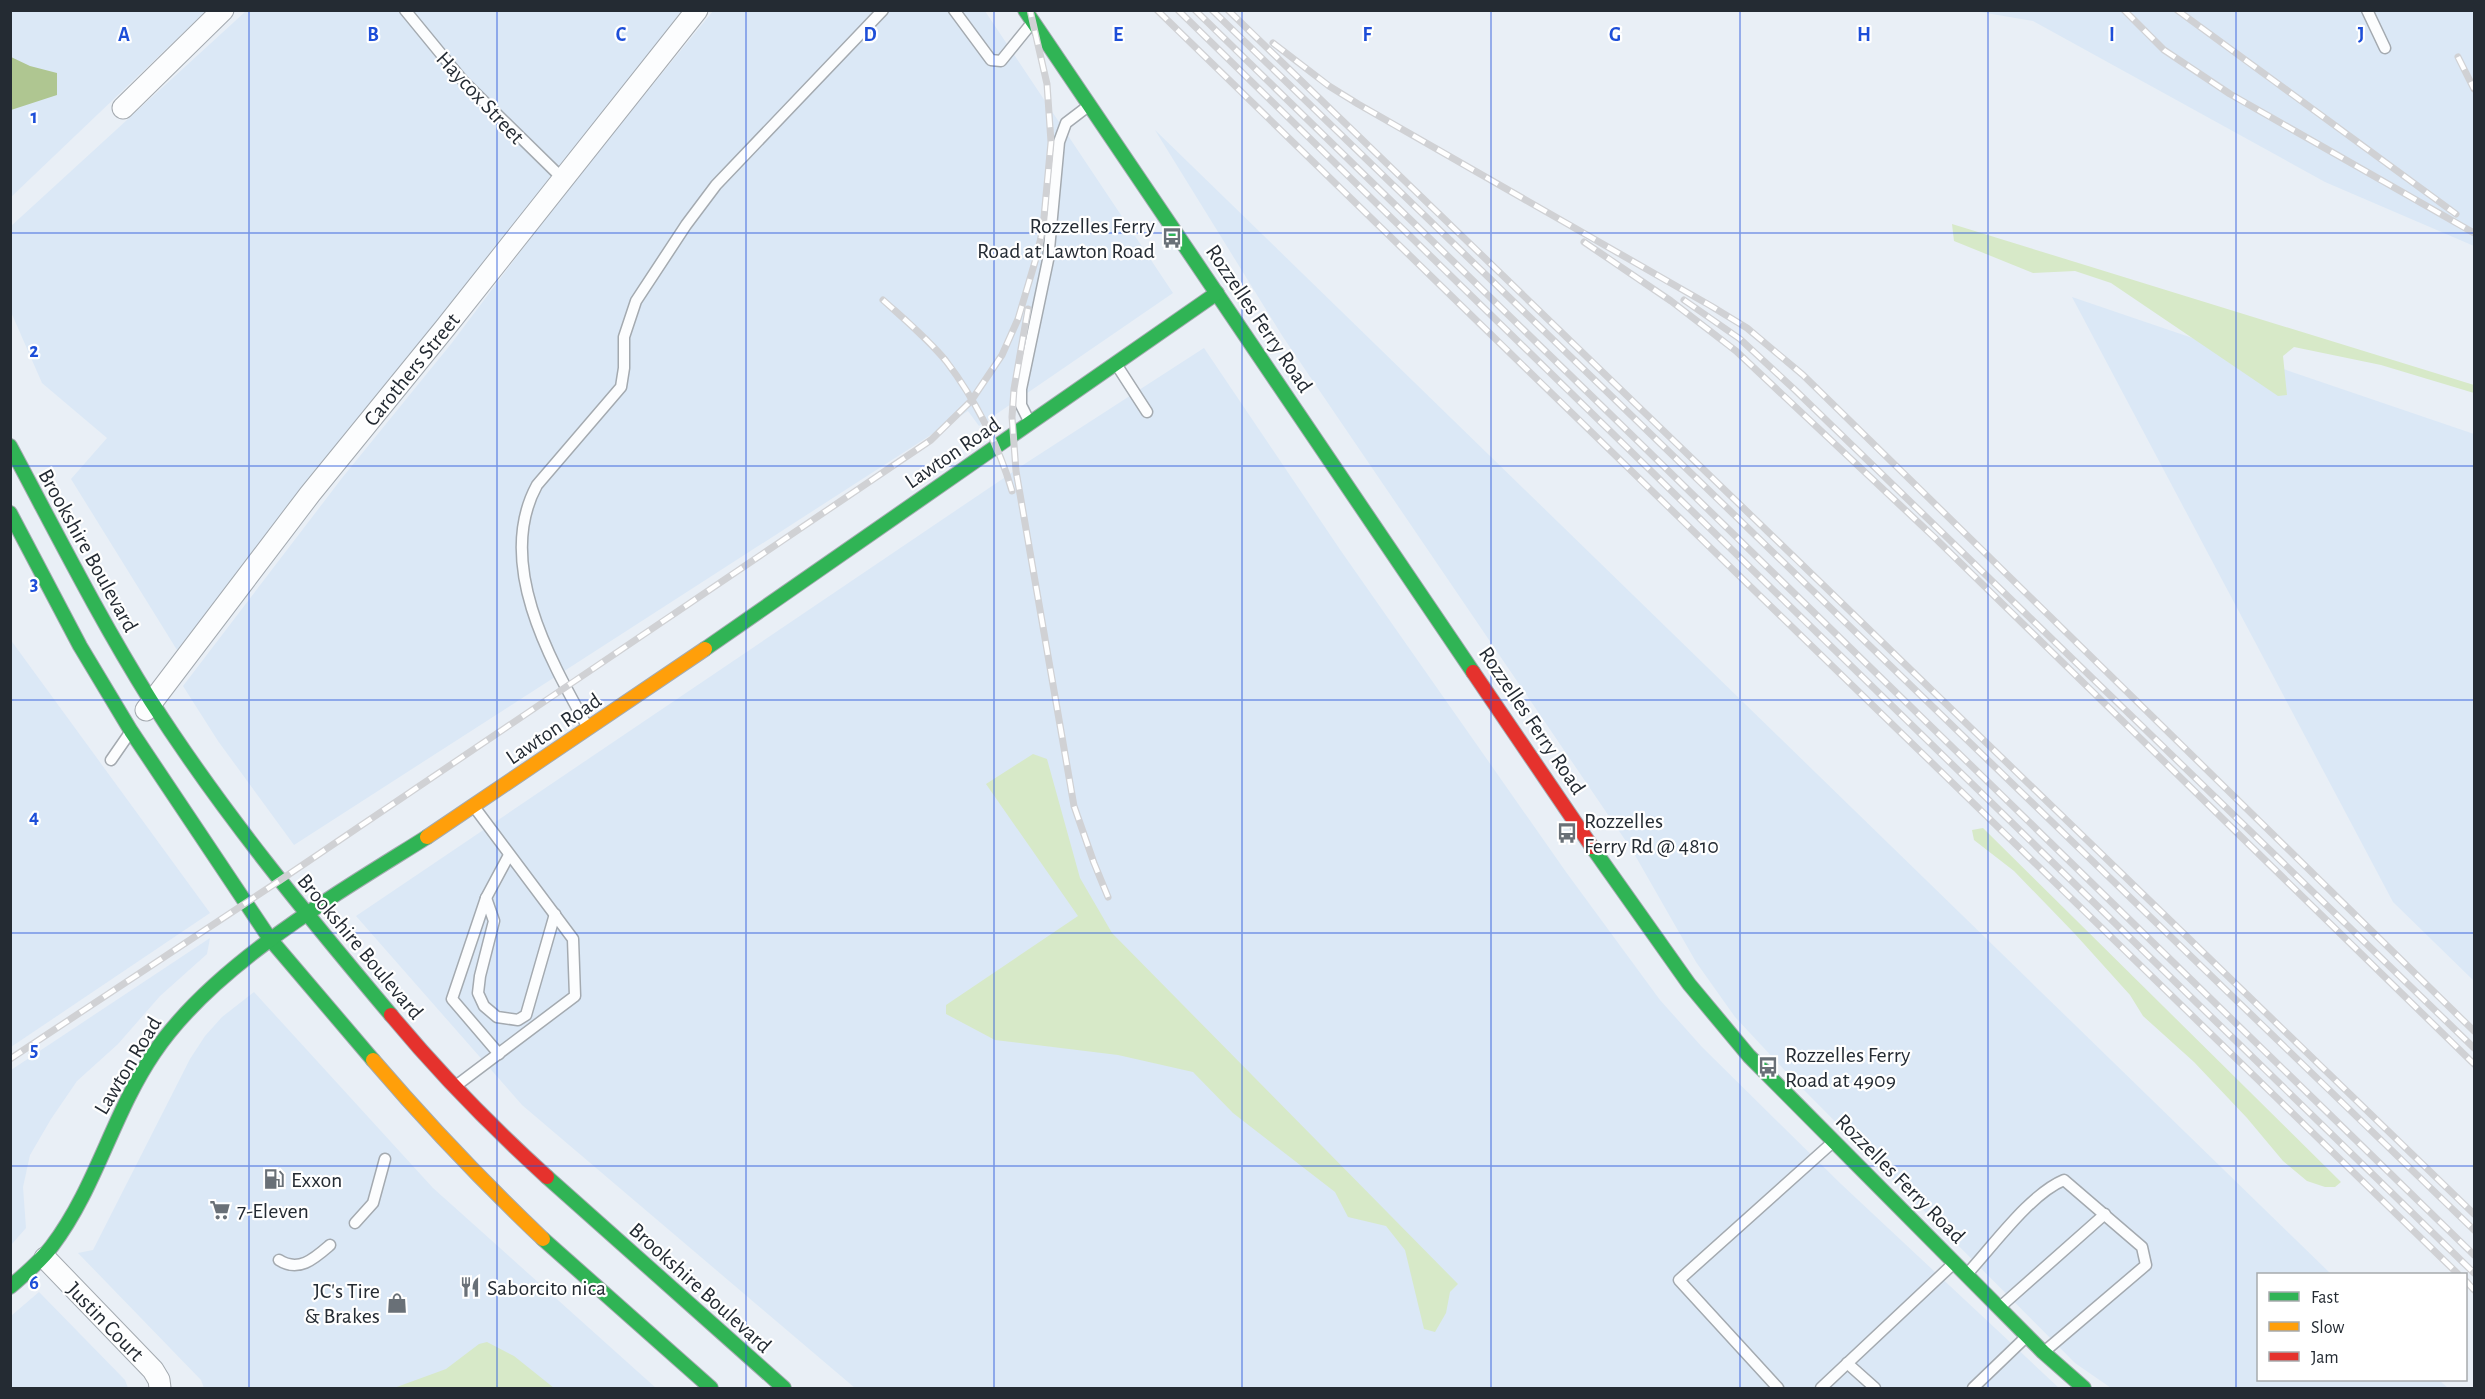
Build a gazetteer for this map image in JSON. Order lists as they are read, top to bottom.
{
  "streets": {
    "main road": ["Rozzelles Ferry Road", "Lawton Road", "Brookshire Boulevard"],
    "street": ["Carothers Street", "Justin Court"],
    "lane": ["Haycox Street"]
  },
  "crossings": [
    ["Haycox Street", "Carothers Street"],
    ["Rozzelles Ferry Road", "Lawton Road"],
    ["Carothers Street", "Brookshire Boulevard"],
    ["Lawton Road", "Brookshire Boulevard"],
    ["Lawton Road", "Justin Court"]
  ],
  "places": {
    "bus stop": ["Rozzelles Ferry Road at Lawton Road", "Rozzelles Ferry Rd @ 4810", "Rozzelles Ferry Road at 4909"],
    "fuel station": ["Exxon"],
    "supermarket": ["7-Eleven"],
    "restaurant": ["Saborcito nica"],
    "shop": ["JC's Tire & Brakes"]
  },
  "legend": ["Fast", "Slow", "Jam"],
  "grid": {
    "columns": [
      "A",
      "B",
      "C",
      "D",
      "E",
      "F",
      "G",
      "H",
      "I",
      "J"
    ],
    "rows": [
      "1",
      "2",
      "3",
      "4",
      "5",
      "6"
    ]
  }
}
